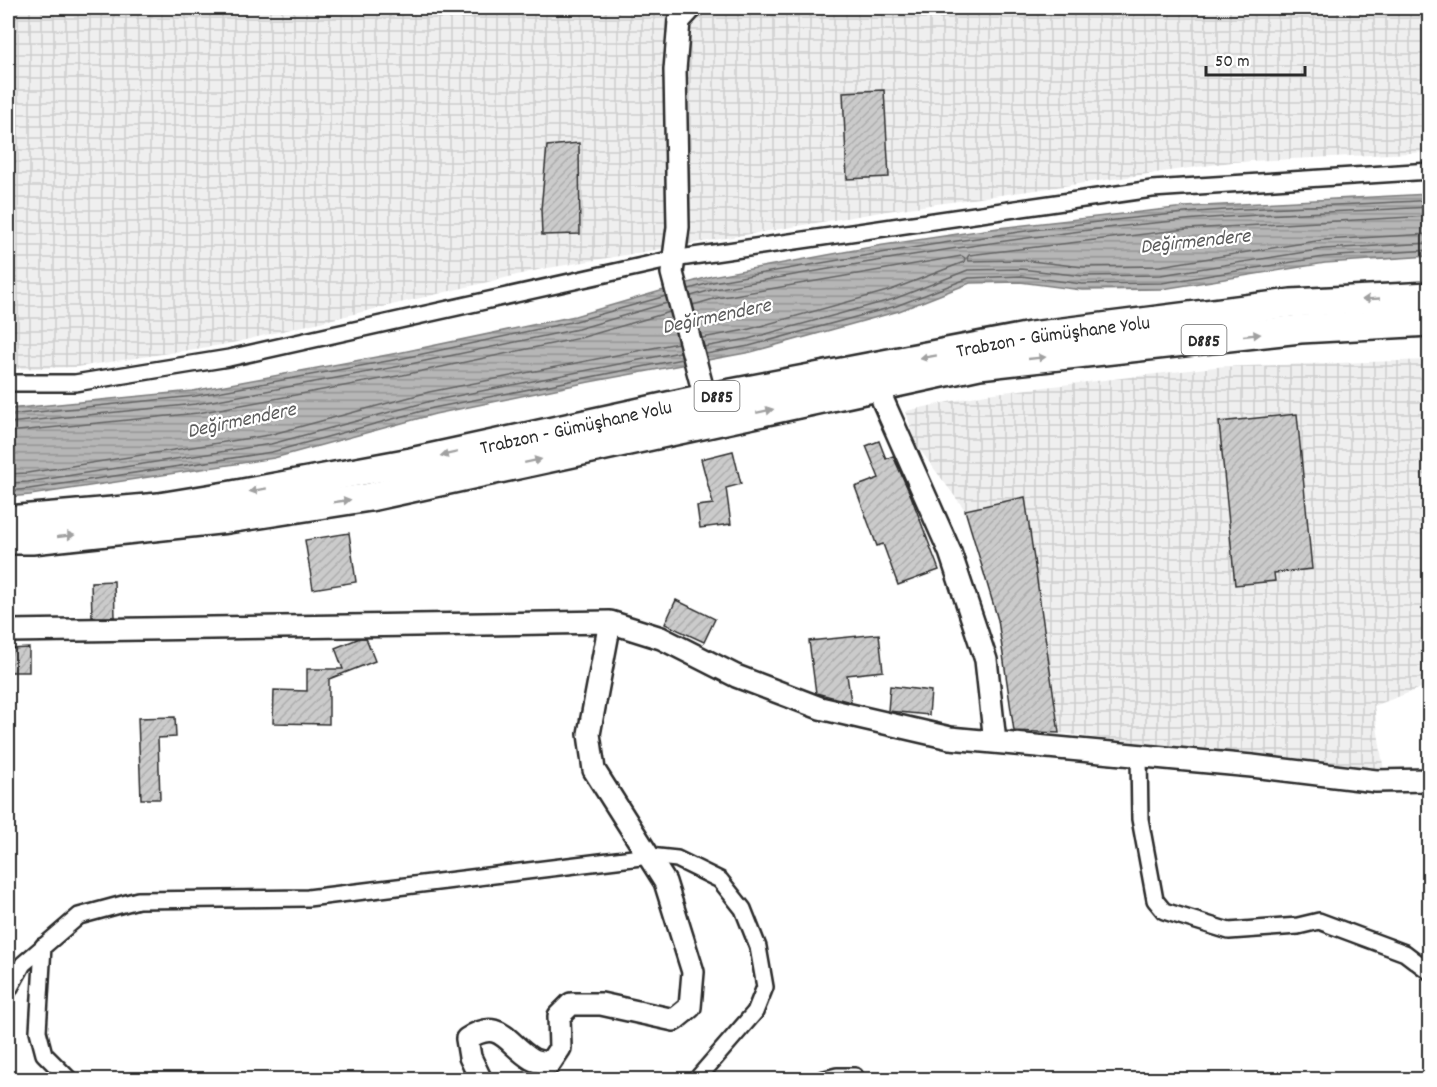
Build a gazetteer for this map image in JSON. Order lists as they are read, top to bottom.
{
  "streets": {
    "highway": ["Trabzon - Gümüşhane Yolu", "D885"]
  },
  "water": ["Değirmendere"],
  "scale_bar": "50 m"
}
